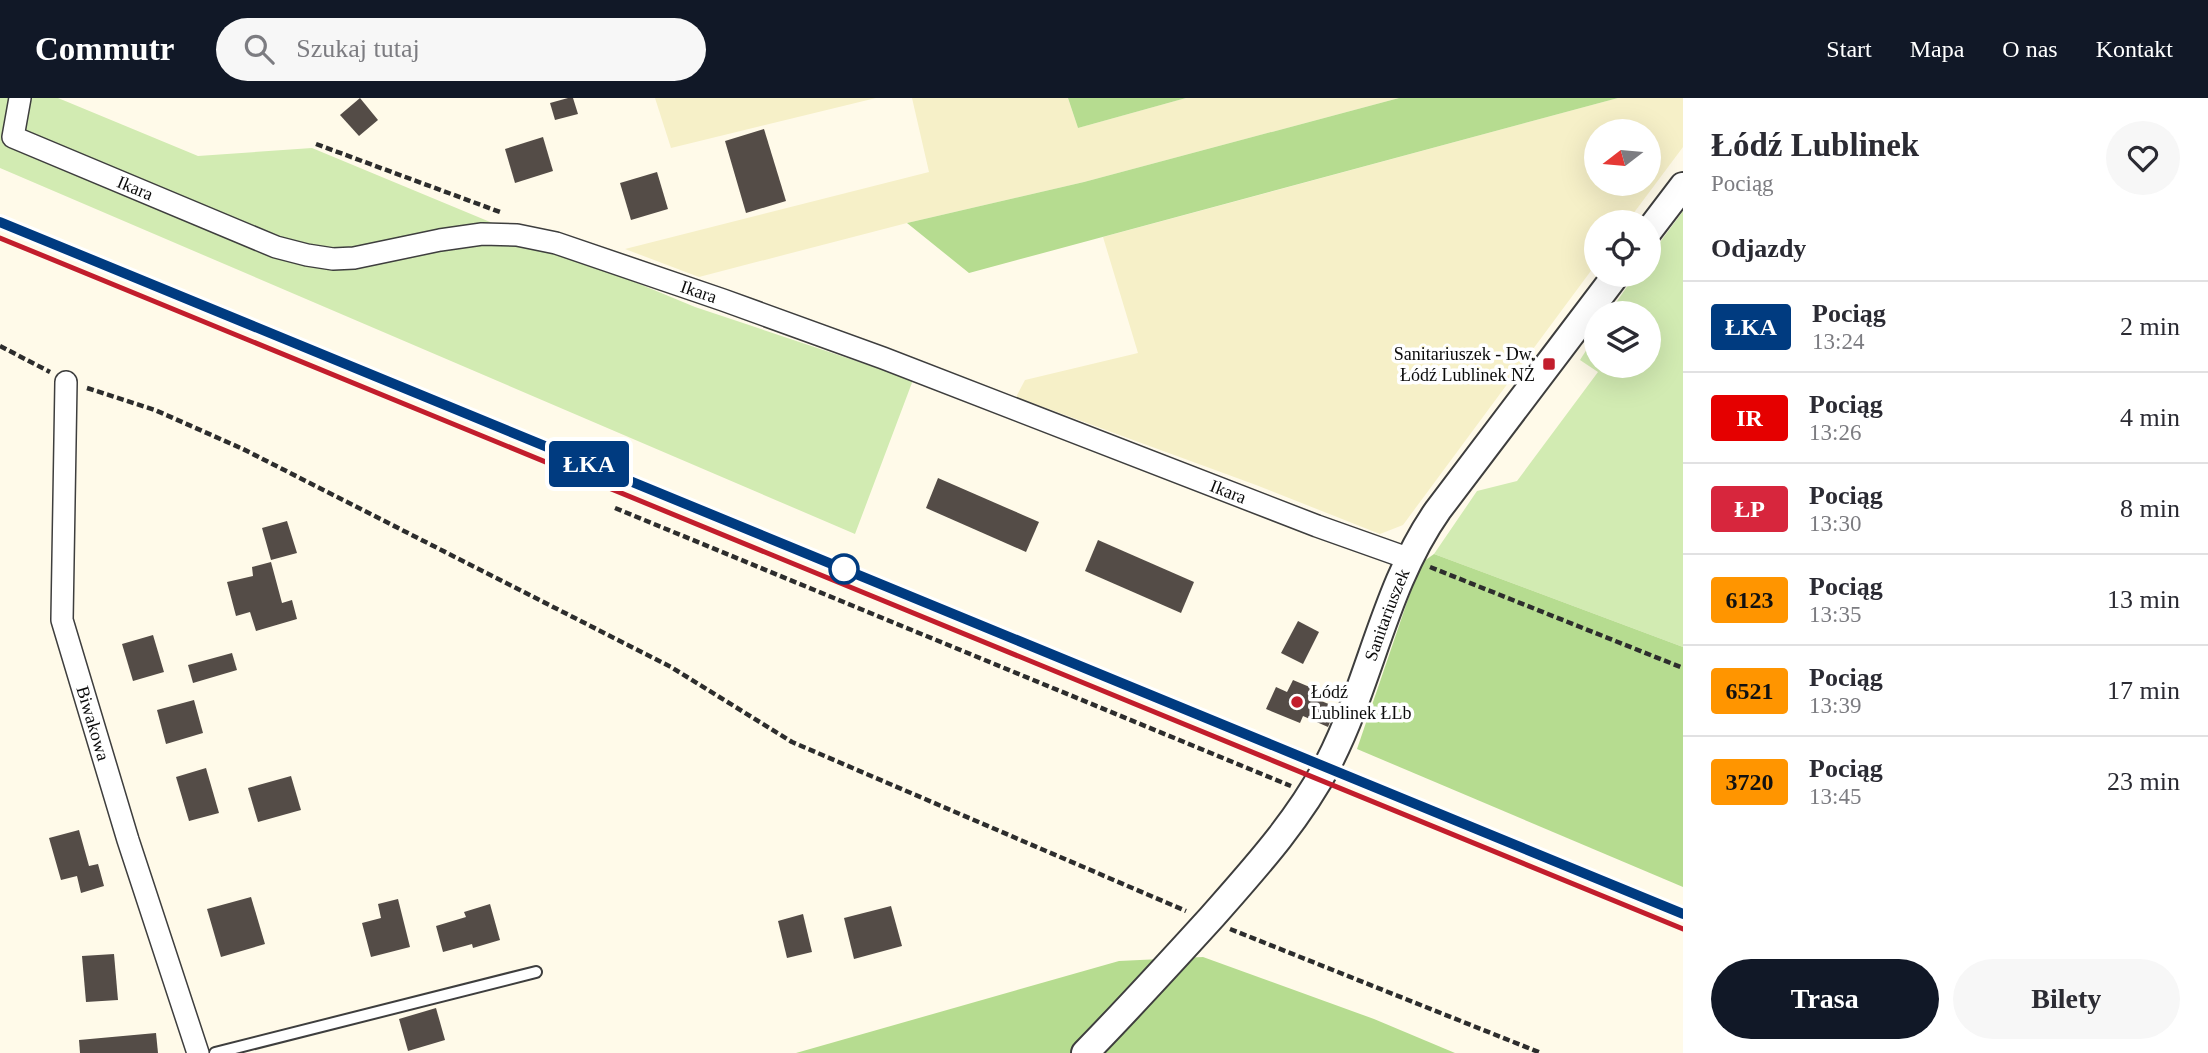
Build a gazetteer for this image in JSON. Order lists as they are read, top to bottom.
{
  "streets": {
    "street": ["Ikara", "Sanitariuszek", "Biwakowa"]
  },
  "crossings": [
    ["Ikara", "Sanitariuszek"]
  ],
  "places": {
    "transit": ["Sanitariuszek - Dw. Łódź Lublinek NŻ"],
    "other": ["Łódź Lublinek ŁLb"]
  },
  "north": "left",
  "page": {
    "header": "Commutr",
    "search": "Szukaj tutaj",
    "nav": [
      "Start",
      "Mapa",
      "O nas",
      "Kontakt"
    ],
    "on_map": "ŁKA",
    "heading": [
      ["Łódź Lublinek", "Pociąg"],
      "Odjazdy"
    ],
    "list": [
      {
        "mark": "ŁKA",
        "name": "Pociąg",
        "note": "13:24",
        "value": "2 min"
      },
      {
        "mark": "IR",
        "name": "Pociąg",
        "note": "13:26",
        "value": "4 min"
      },
      {
        "mark": "ŁP",
        "name": "Pociąg",
        "note": "13:30",
        "value": "8 min"
      },
      {
        "mark": "6123",
        "name": "Pociąg",
        "note": "13:35",
        "value": "13 min"
      },
      {
        "mark": "6521",
        "name": "Pociąg",
        "note": "13:39",
        "value": "17 min"
      },
      {
        "mark": "3720",
        "name": "Pociąg",
        "note": "13:45",
        "value": "23 min"
      }
    ],
    "buttons": ["Trasa", "Bilety"]
  }
}
